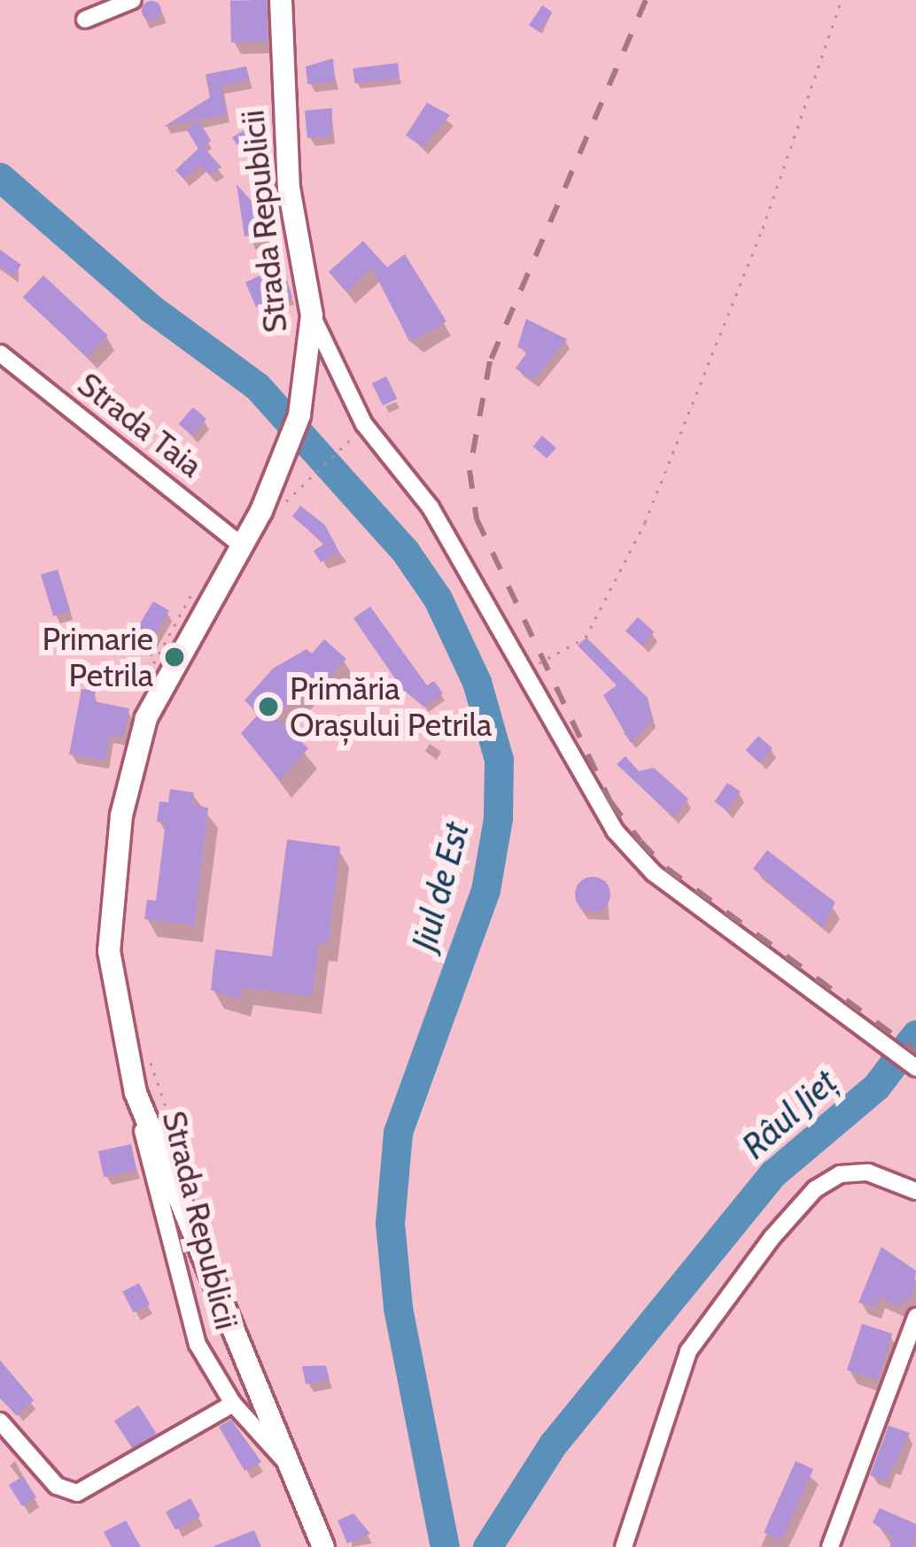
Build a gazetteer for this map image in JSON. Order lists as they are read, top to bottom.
{
  "streets": {
    "main road": ["Strada Republicii"],
    "street": ["Strada Taia"]
  },
  "crossings": [
    ["Strada Republicii", "Strada Taia"]
  ],
  "water": ["Jiul de Est", "Râul Jieț"],
  "places": ["Primarie Petrila", "Primăria Orașului Petrila"]
}
